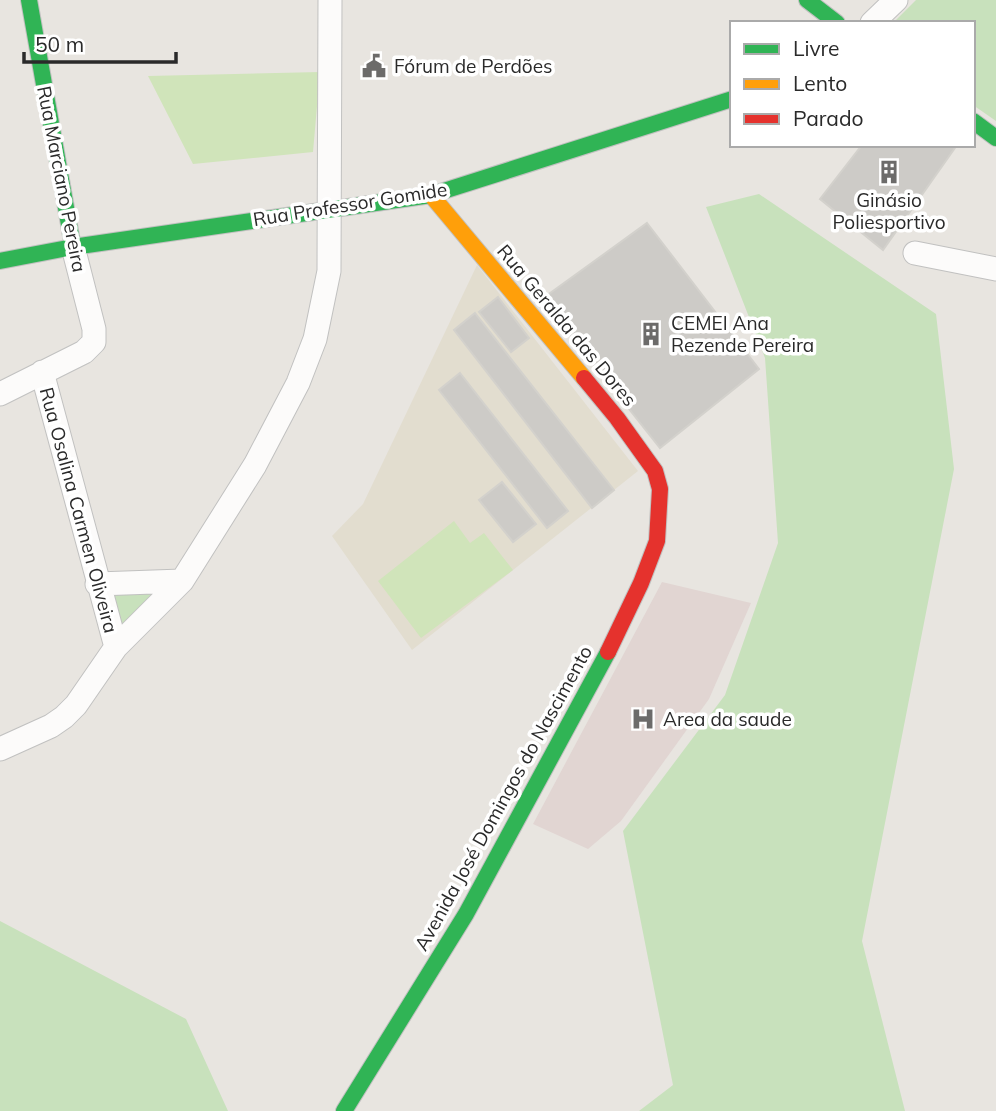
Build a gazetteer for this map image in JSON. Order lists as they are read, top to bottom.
{
  "streets": {
    "street": [
      "Rua Marciano Pereira",
      "Rua Professor Gomide",
      "Rua Geralda das Dores",
      "Rua Osalina Carmen Oliveira",
      "Avenida José Domingos do Nascimento"
    ]
  },
  "crossings": [
    ["Rua Marciano Pereira", "Rua Professor Gomide"],
    ["Rua Marciano Pereira", "Rua Osalina Carmen Oliveira"],
    ["Rua Professor Gomide", "Rua Geralda das Dores"],
    ["Rua Geralda das Dores", "Avenida José Domingos do Nascimento"]
  ],
  "places": {
    "public building": ["Fórum de Perdões"],
    "building": ["Ginásio Poliesportivo", "CEMEI Ana Rezende Pereira"],
    "hospital": ["Area da saude"]
  },
  "legend": ["Livre", "Lento", "Parado"],
  "scale_bar": "50 m"
}
